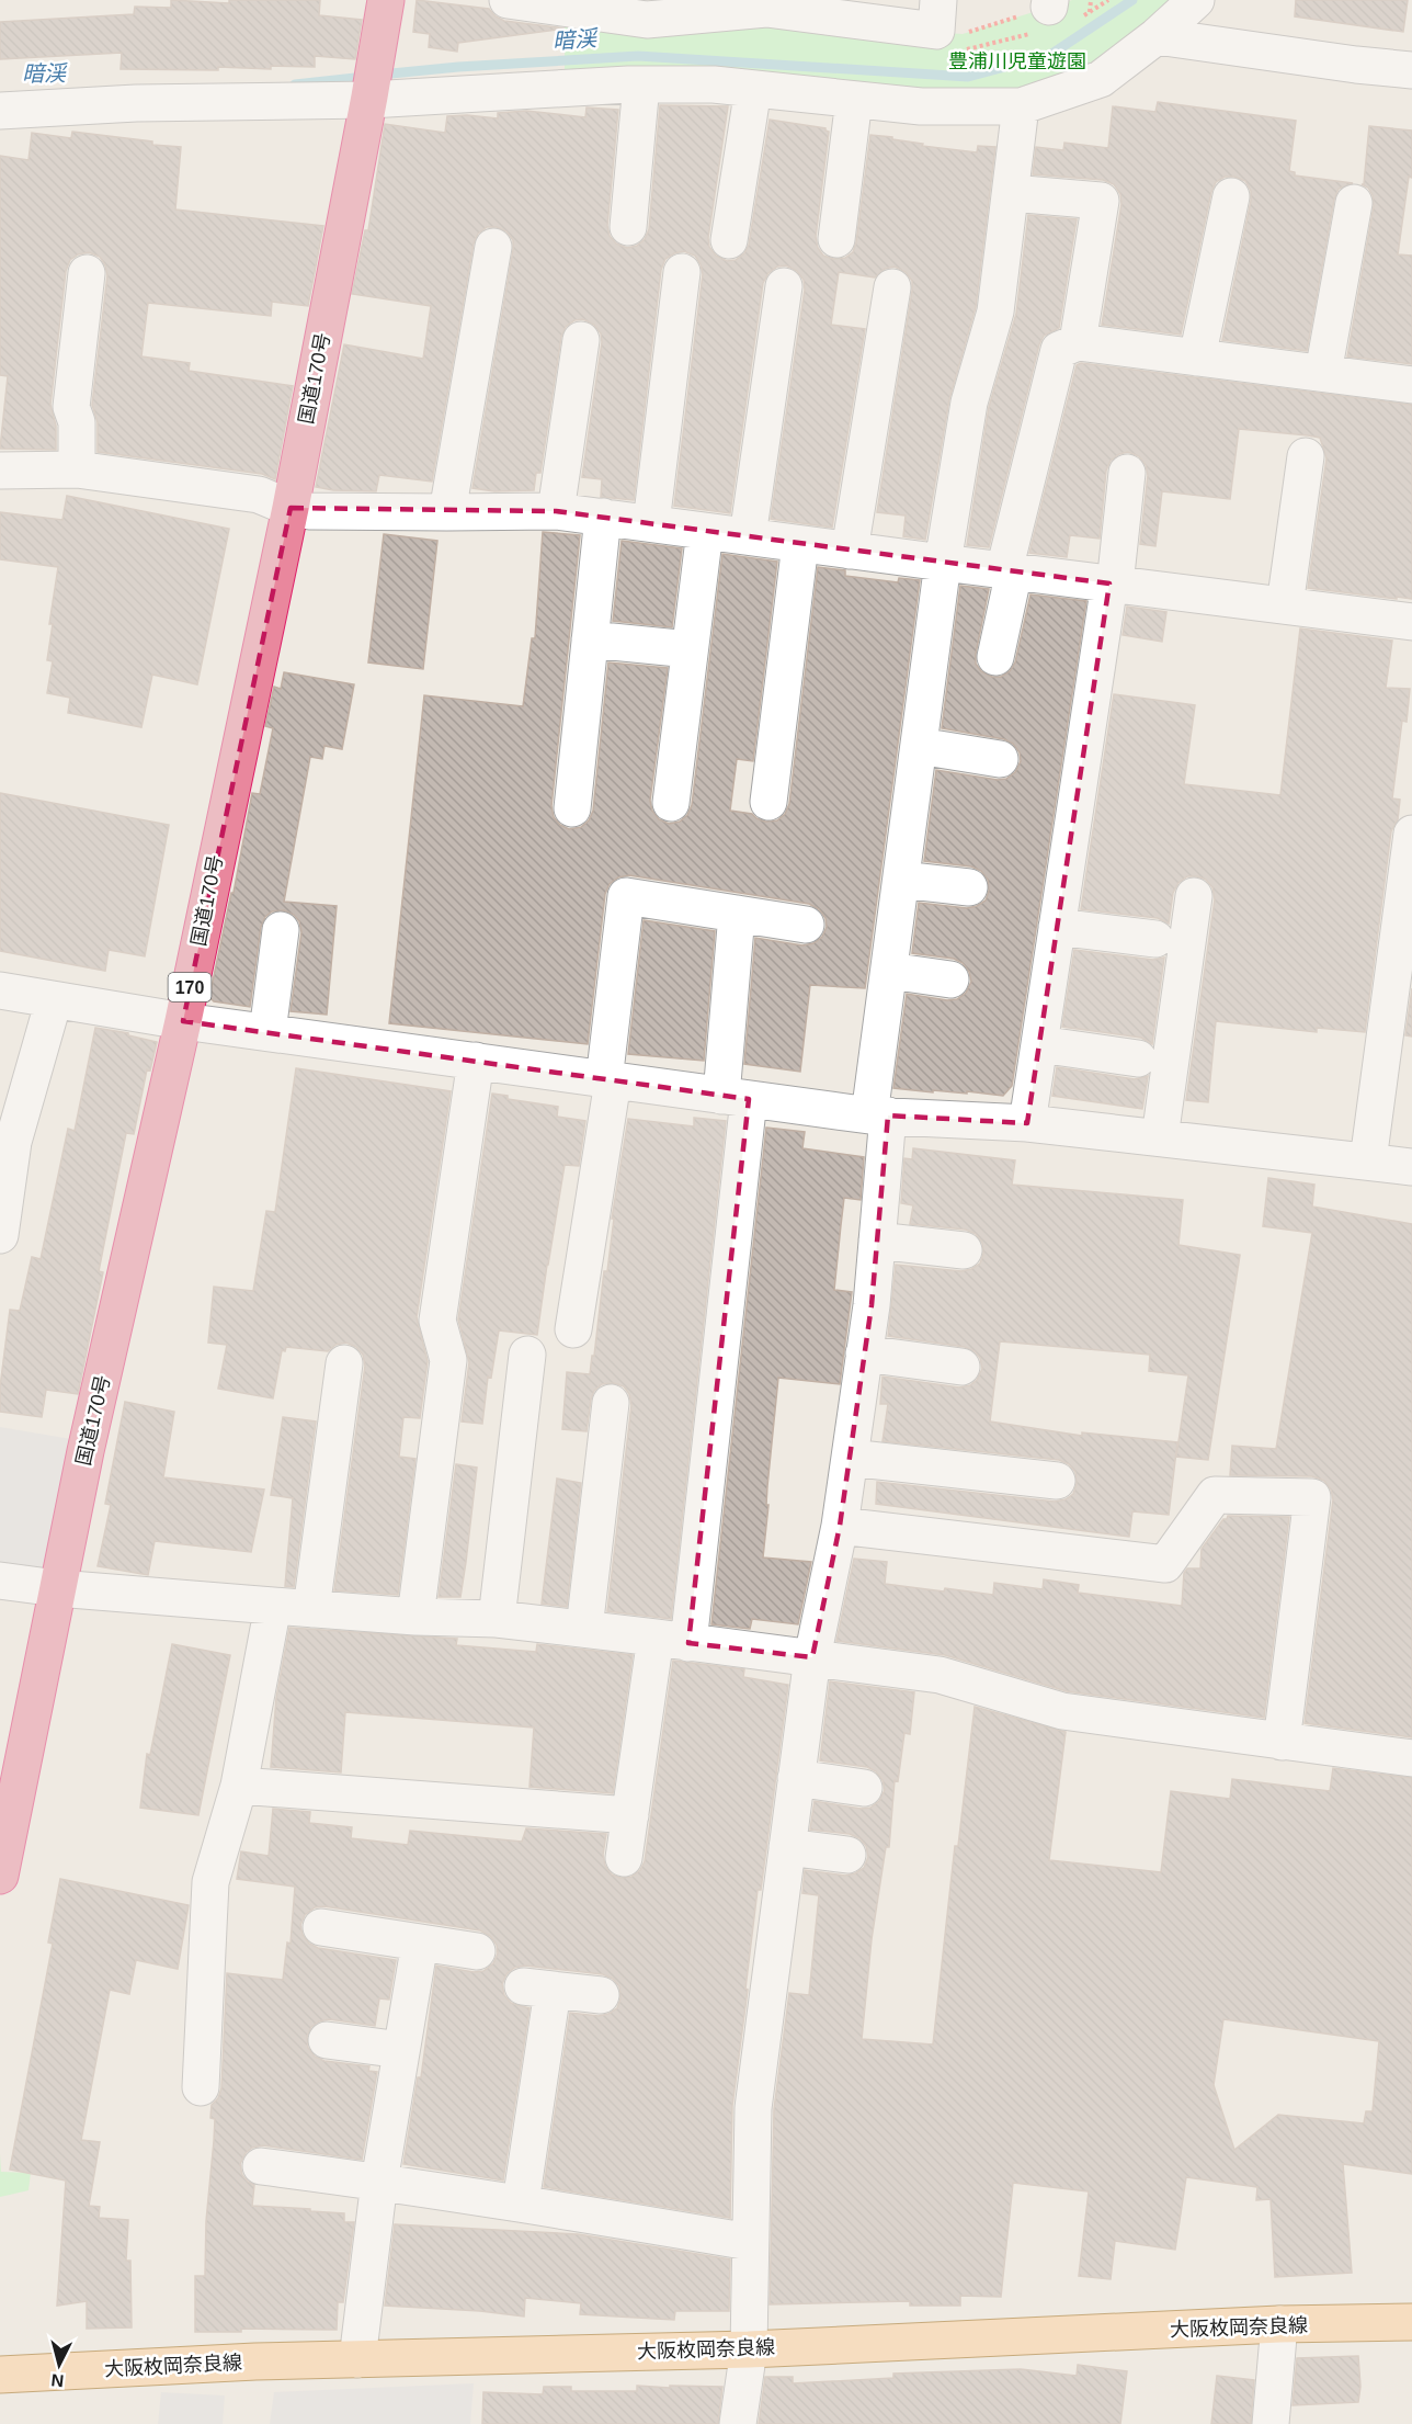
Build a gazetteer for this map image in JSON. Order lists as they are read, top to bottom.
{
  "streets": {
    "highway": ["国道170号", "170"],
    "main road": ["大阪枚岡奈良線"]
  },
  "water": ["暗渓"],
  "parks": ["豊浦川児童遊園"],
  "north": "bottom"
}
